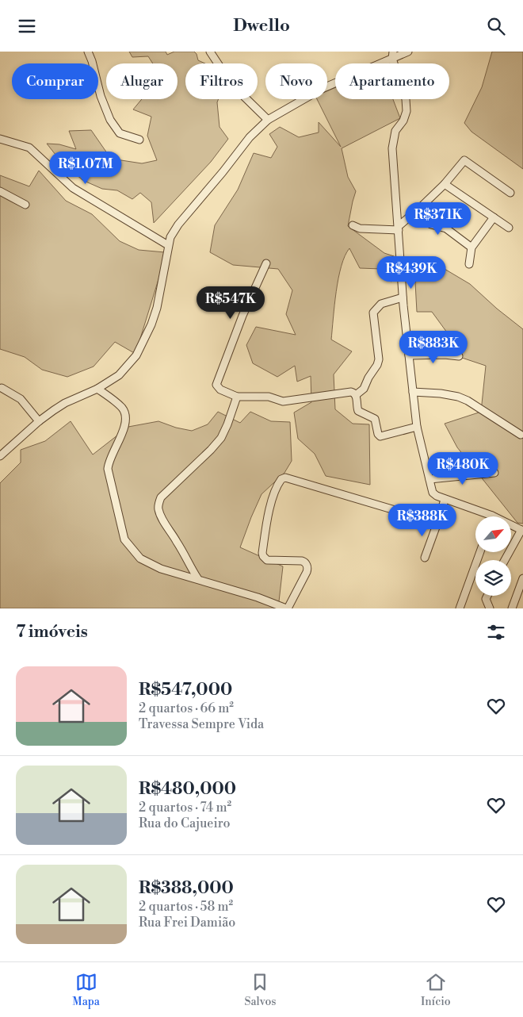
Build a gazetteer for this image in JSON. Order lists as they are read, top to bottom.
{
  "north": "top right",
  "page": {
    "header": "Dwello",
    "chip": [
      "Comprar",
      "Alugar",
      "Filtros",
      "Novo",
      "Apartamento"
    ],
    "price": [
      "R$1.07M",
      "R$371K",
      "R$439K",
      "R$547K",
      "R$883K",
      "R$480K",
      "R$388K"
    ],
    "heading": "7 imóveis",
    "list": [
      {
        "name": "R$547,000",
        "note": "2 quartos · 66 m² · Travessa Sempre Vida"
      },
      {
        "name": "R$480,000",
        "note": "2 quartos · 74 m² · Rua do Cajueiro"
      },
      {
        "name": "R$388,000",
        "note": "2 quartos · 58 m² · Rua Frei Damião"
      }
    ],
    "tabs": ["Mapa", "Salvos", "Início"]
  }
}
